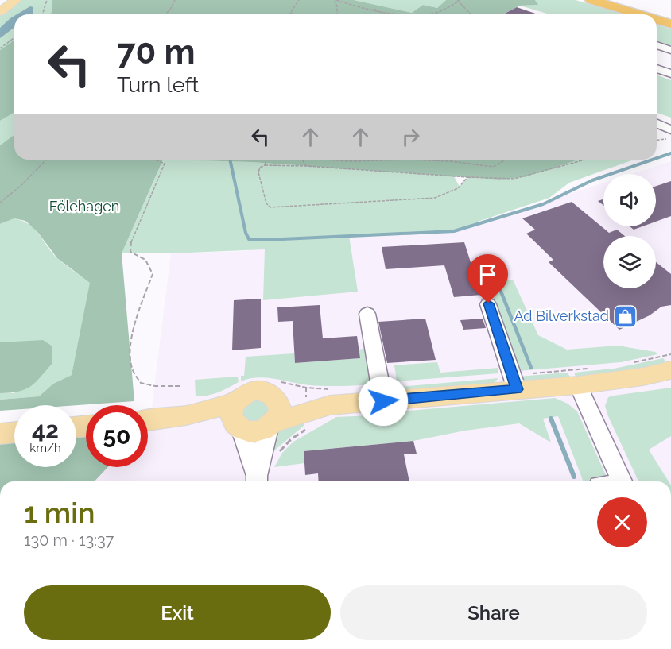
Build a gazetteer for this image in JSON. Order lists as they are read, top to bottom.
{
  "parks": ["Fölehagen"],
  "places": {
    "shop": ["Ad Bilverkstad"]
  },
  "page": {
    "turn": ["70 m", "Turn left"],
    "speed": "42 km/h",
    "limit": "50",
    "heading": ["1 min", "130 m · 13:37"],
    "buttons": ["Exit", "Share"]
  }
}
